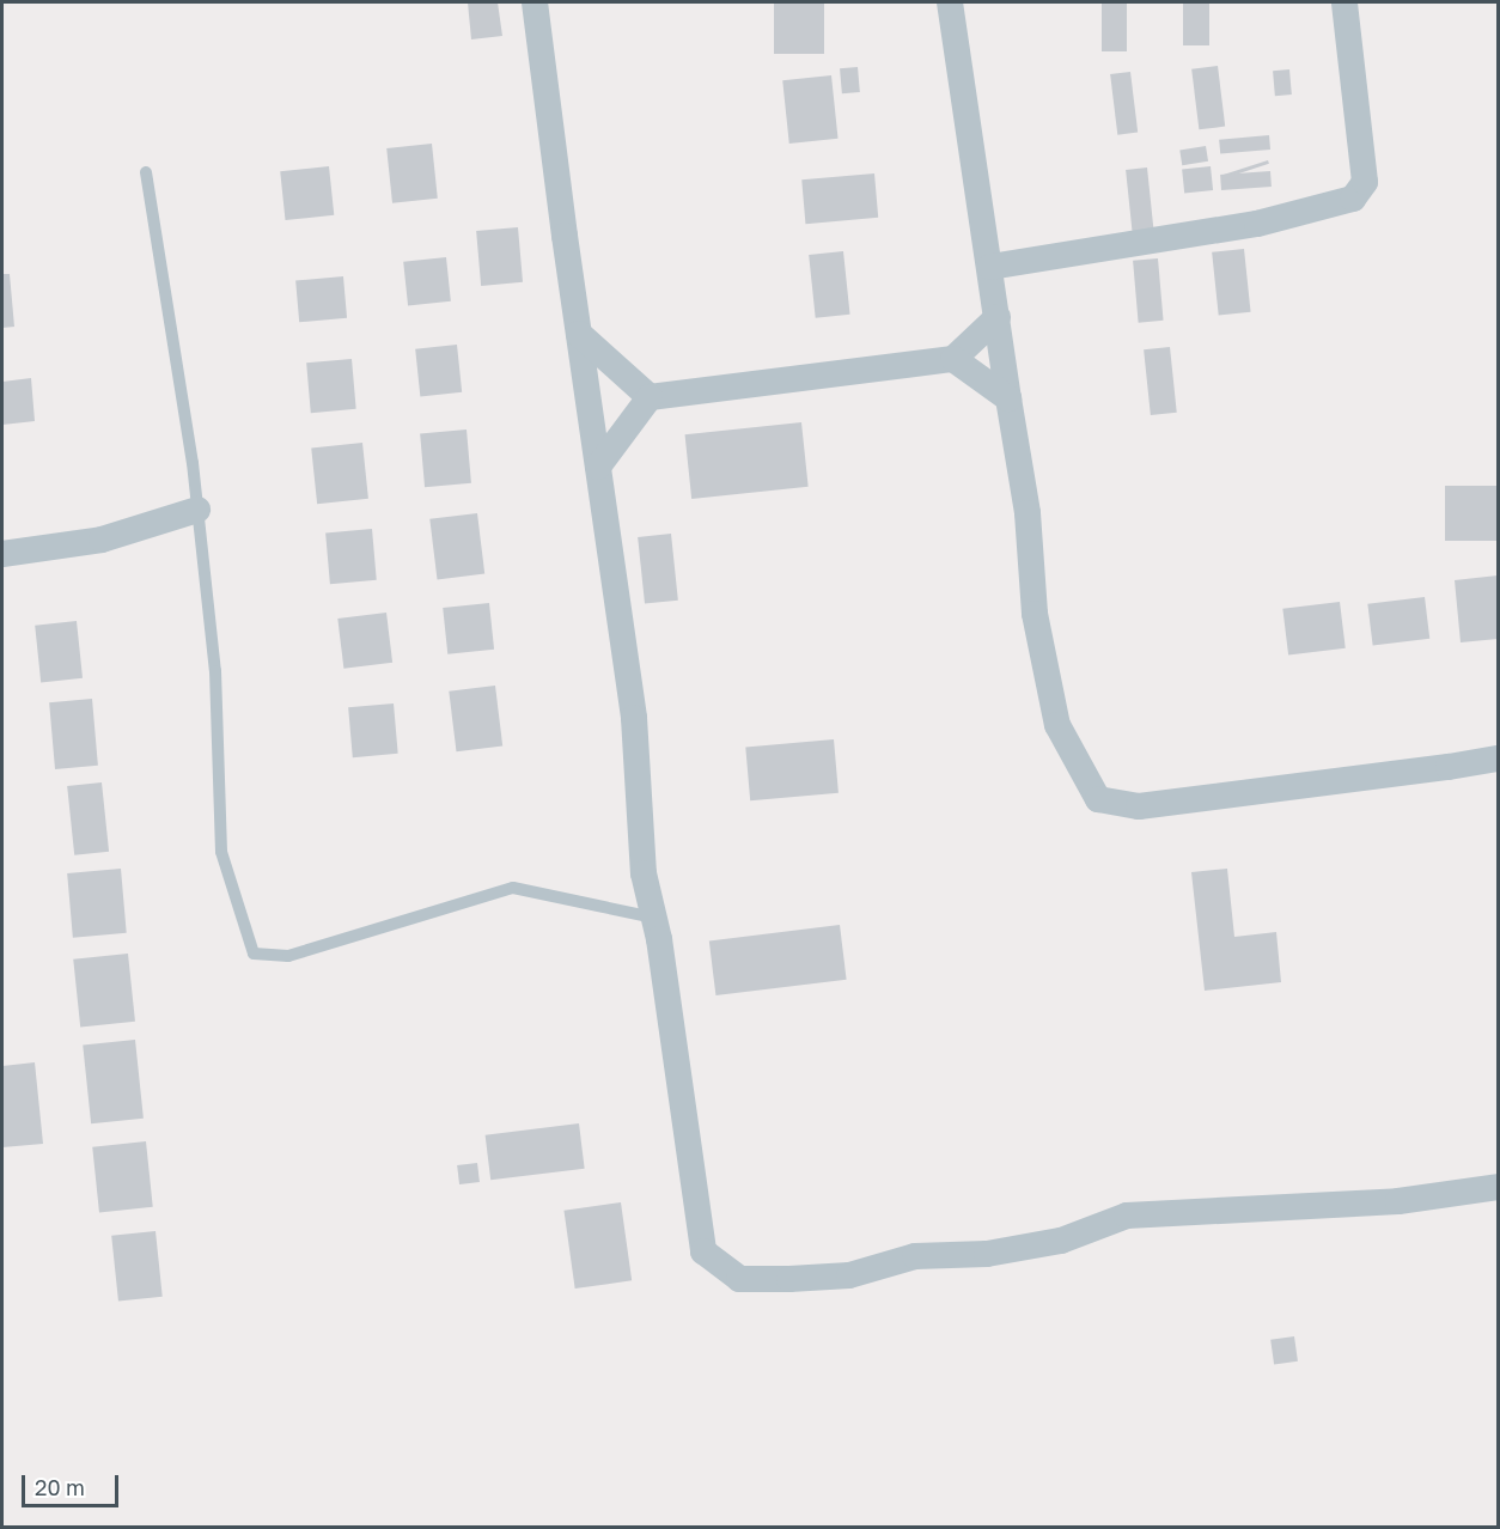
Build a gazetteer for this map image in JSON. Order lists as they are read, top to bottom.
{
  "scale_bar": "20 m"
}
